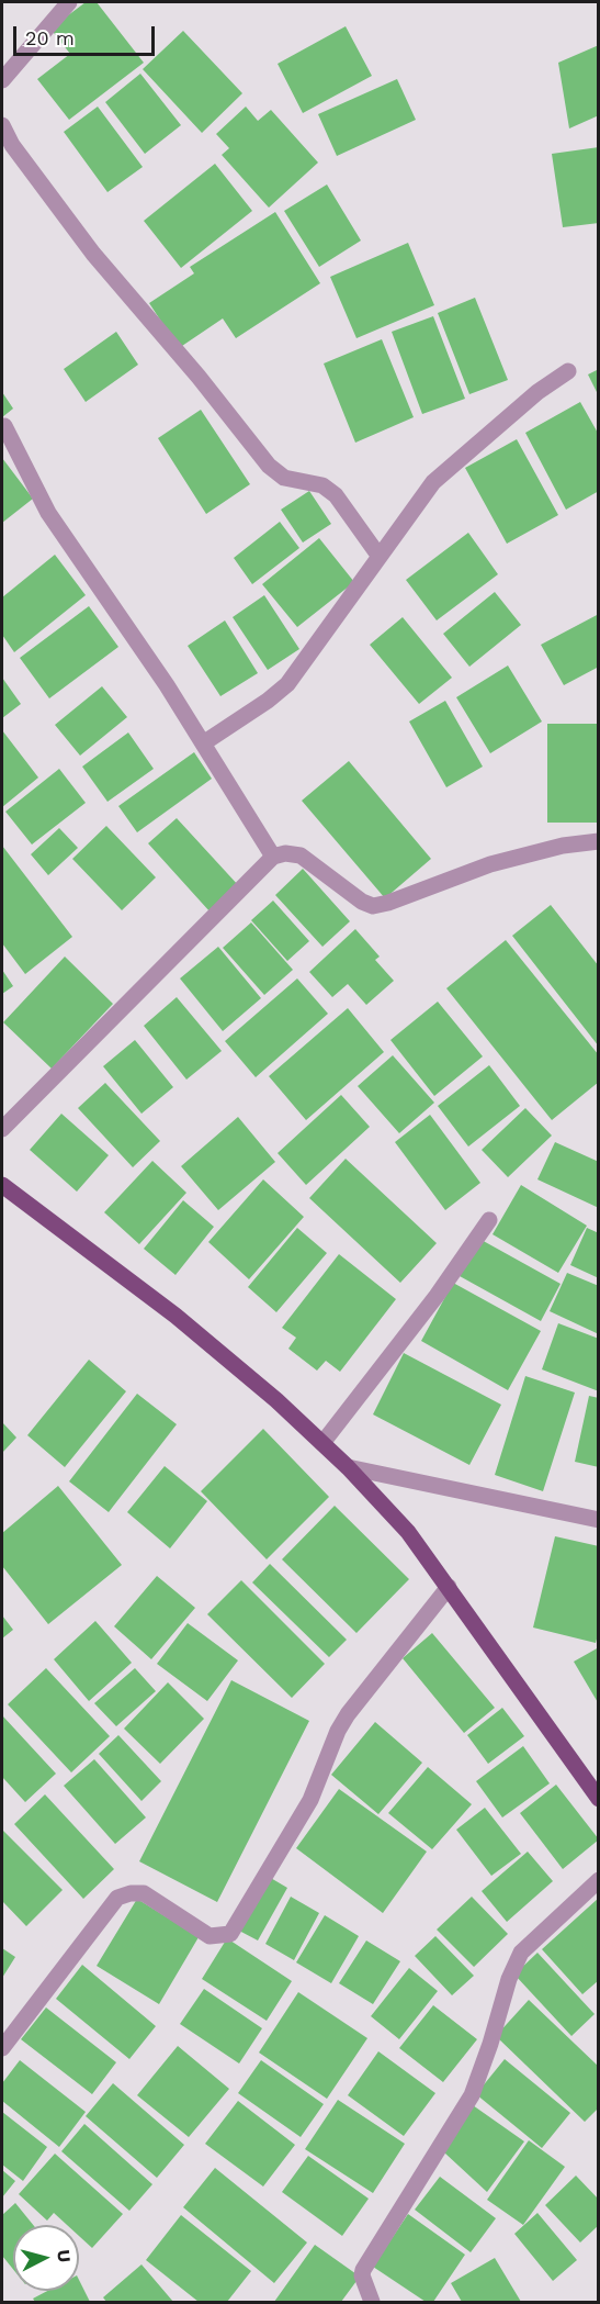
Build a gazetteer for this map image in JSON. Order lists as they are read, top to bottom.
{
  "scale_bar": "20 m",
  "north": "right"
}
